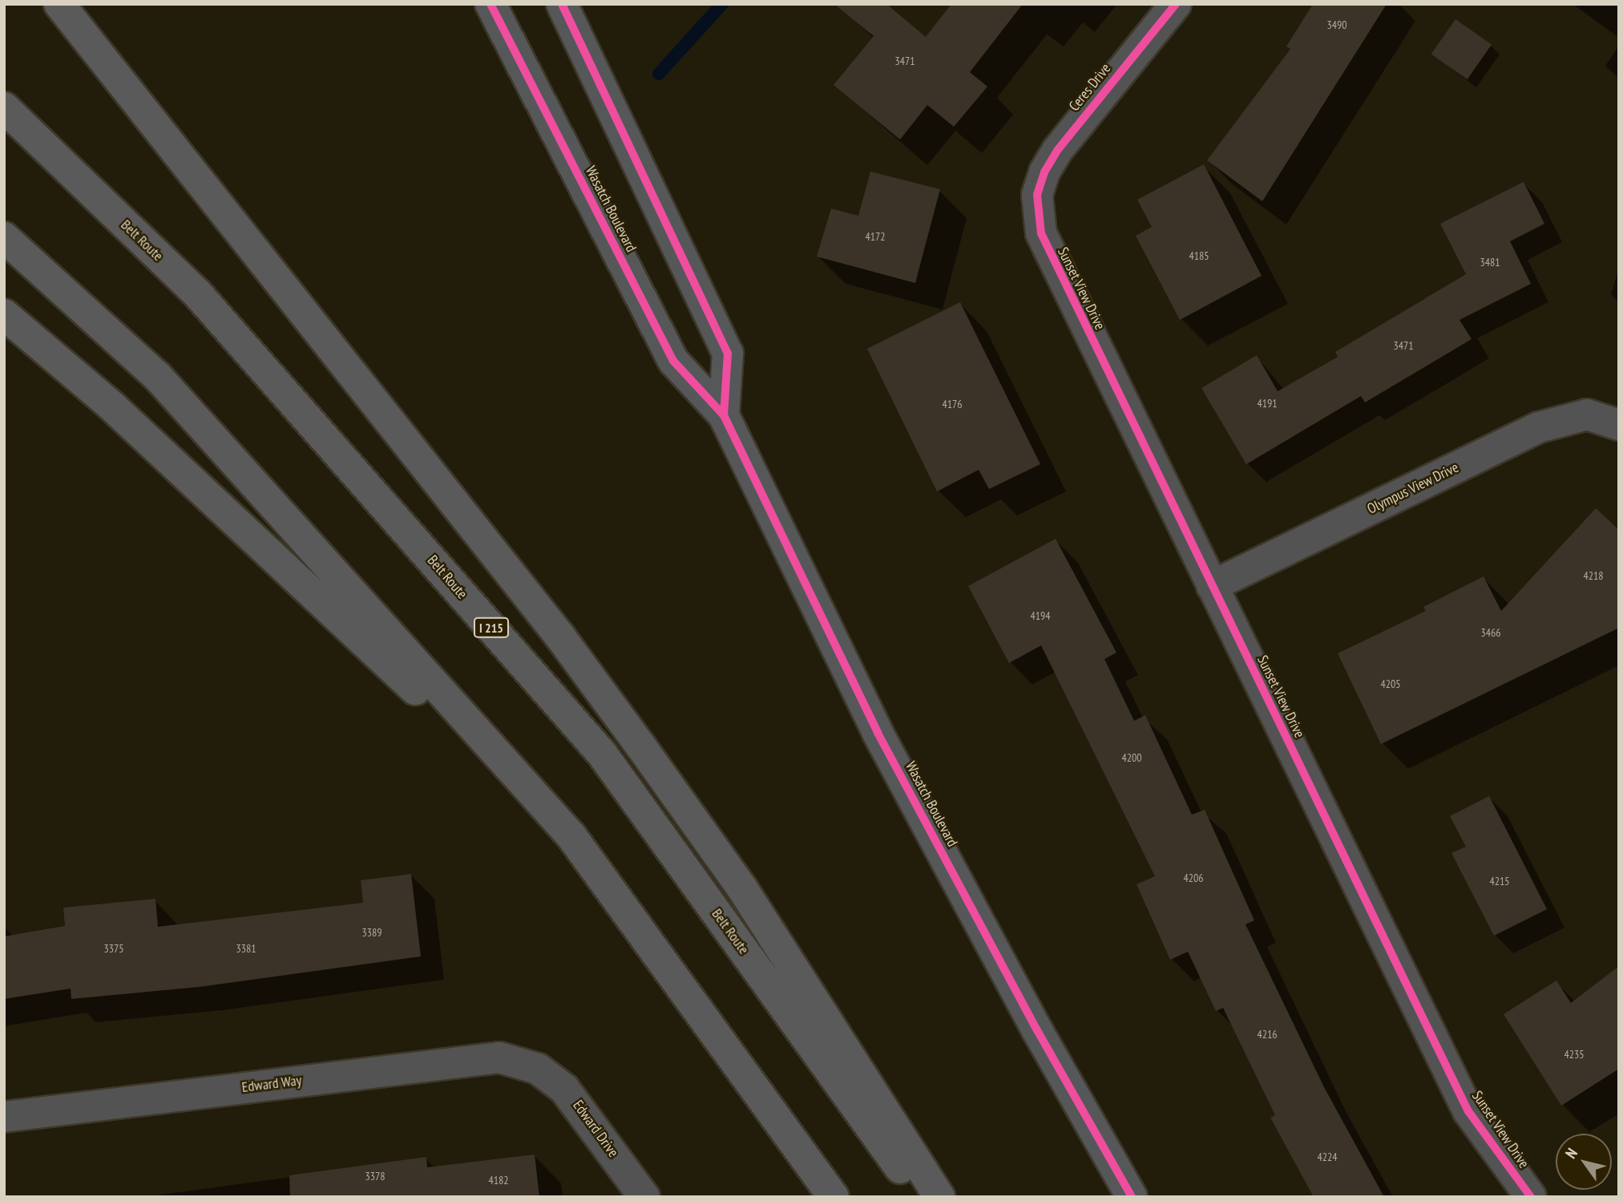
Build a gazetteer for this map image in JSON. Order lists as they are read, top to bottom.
{
  "streets": {
    "highway": ["Belt Route", "I 215"],
    "main road": ["Wasatch Boulevard"],
    "street": [
      "Ceres Drive",
      "Sunset View Drive",
      "Olympus View Drive",
      "Edward Way",
      "Edward Drive"
    ]
  },
  "crossings": [
    ["Ceres Drive", "Sunset View Drive"],
    ["Sunset View Drive", "Olympus View Drive"],
    ["Edward Way", "Edward Drive"]
  ],
  "house_numbers": [
    "3490",
    "3471",
    "4172",
    "4185",
    "3481",
    "3471",
    "4191",
    "4176",
    "4218",
    "4194",
    "3466",
    "4205",
    "4200",
    "4206",
    "4215",
    "3389",
    "3375",
    "3381",
    "4216",
    "4235",
    "4224",
    "3378",
    "4182"
  ],
  "north": "top left"
}
